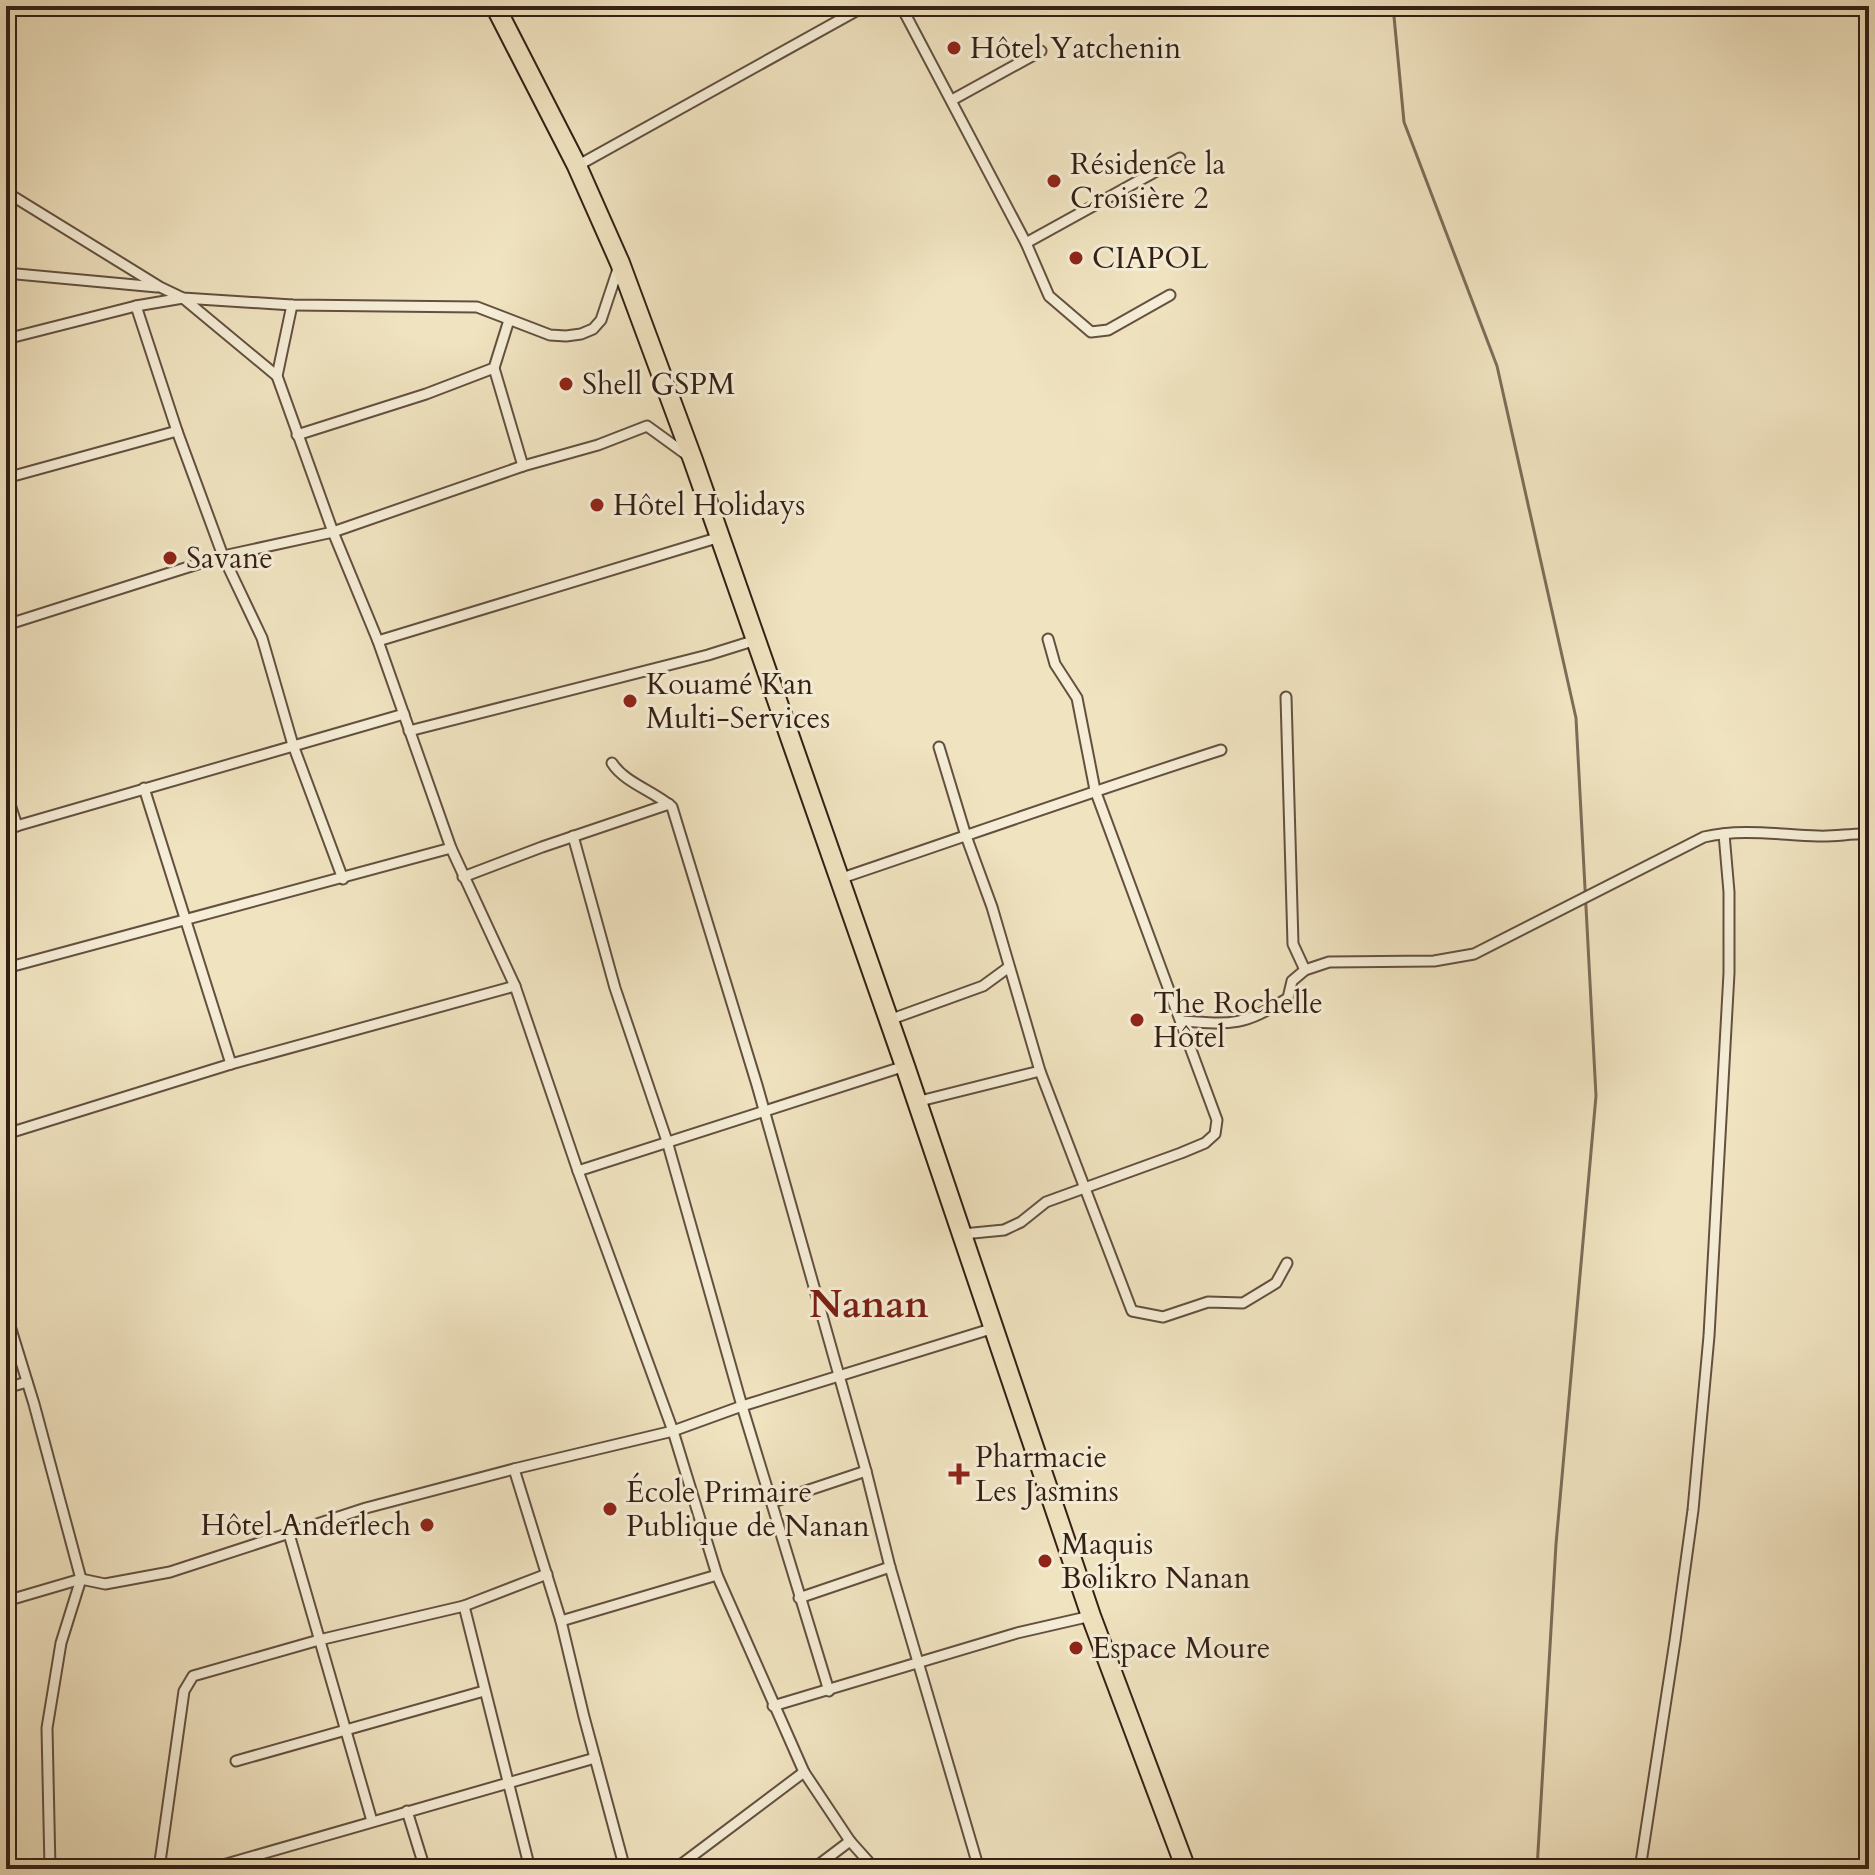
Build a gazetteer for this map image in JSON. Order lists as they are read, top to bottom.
{
  "districts": ["Nanan"],
  "places": {
    "other": [
      "Hôtel Yatchenin",
      "Résidence la Croisière 2",
      "CIAPOL",
      "Shell GSPM",
      "Hôtel Holidays",
      "Savane",
      "Kouamé Kan Multi-Services",
      "The Rochelle Hôtel",
      "École Primaire Publique de Nanan",
      "Hôtel Anderlech",
      "Maquis Bolikro Nanan",
      "Espace Moure"
    ],
    "health": ["Pharmacie Les Jasmins"]
  }
}
